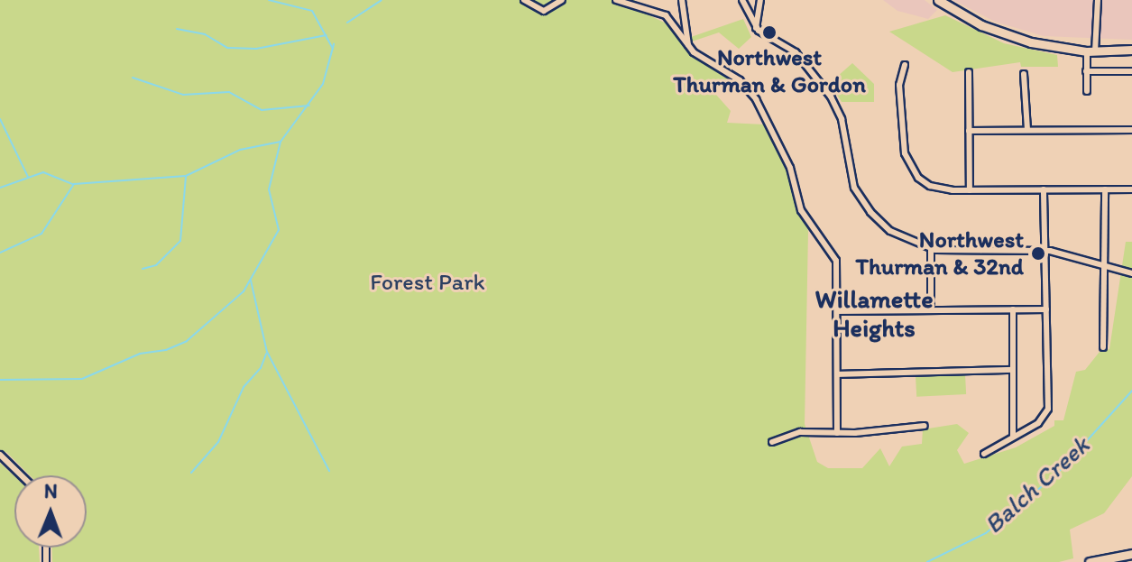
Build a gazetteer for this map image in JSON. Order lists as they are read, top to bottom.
{
  "districts": ["Willamette Heights"],
  "water": ["Balch Creek"],
  "parks": ["Forest Park"],
  "places": ["Northwest Thurman & Gordon", "Northwest Thurman & 32nd"],
  "north": "top"
}
